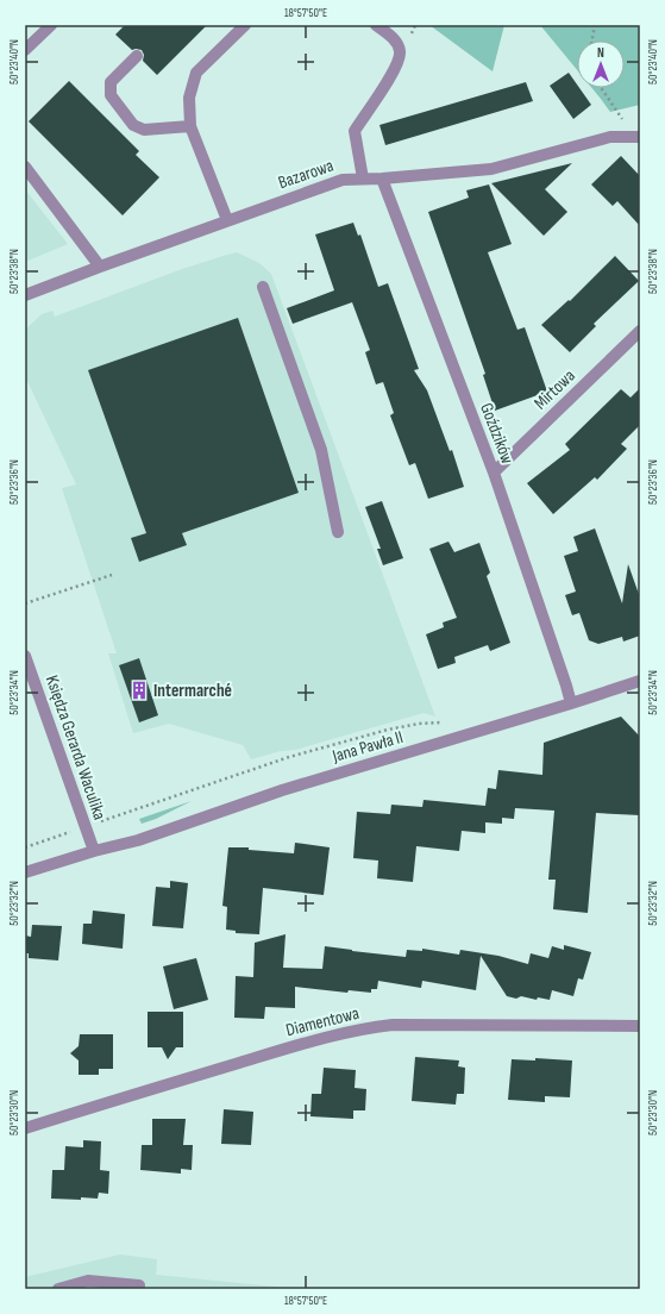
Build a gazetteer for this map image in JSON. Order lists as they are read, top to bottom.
{
  "streets": {
    "street": [
      "Bazarowa",
      "Mirtowa",
      "Goździków",
      "Jana Pawła II",
      "Księdza Gerarda Waculika",
      "Diamentowa"
    ]
  },
  "crossings": [
    ["Bazarowa", "Goździków"],
    ["Mirtowa", "Goździków"],
    ["Goździków", "Jana Pawła II"],
    ["Jana Pawła II", "Księdza Gerarda Waculika"]
  ],
  "places": {
    "building": ["Intermarché"]
  },
  "north": "top",
  "coordinates": [
    "18°57'50\"E",
    "50°23'40\"N",
    "50°23'38\"N",
    "50°23'36\"N",
    "50°23'34\"N",
    "50°23'32\"N",
    "50°23'30\"N"
  ]
}
